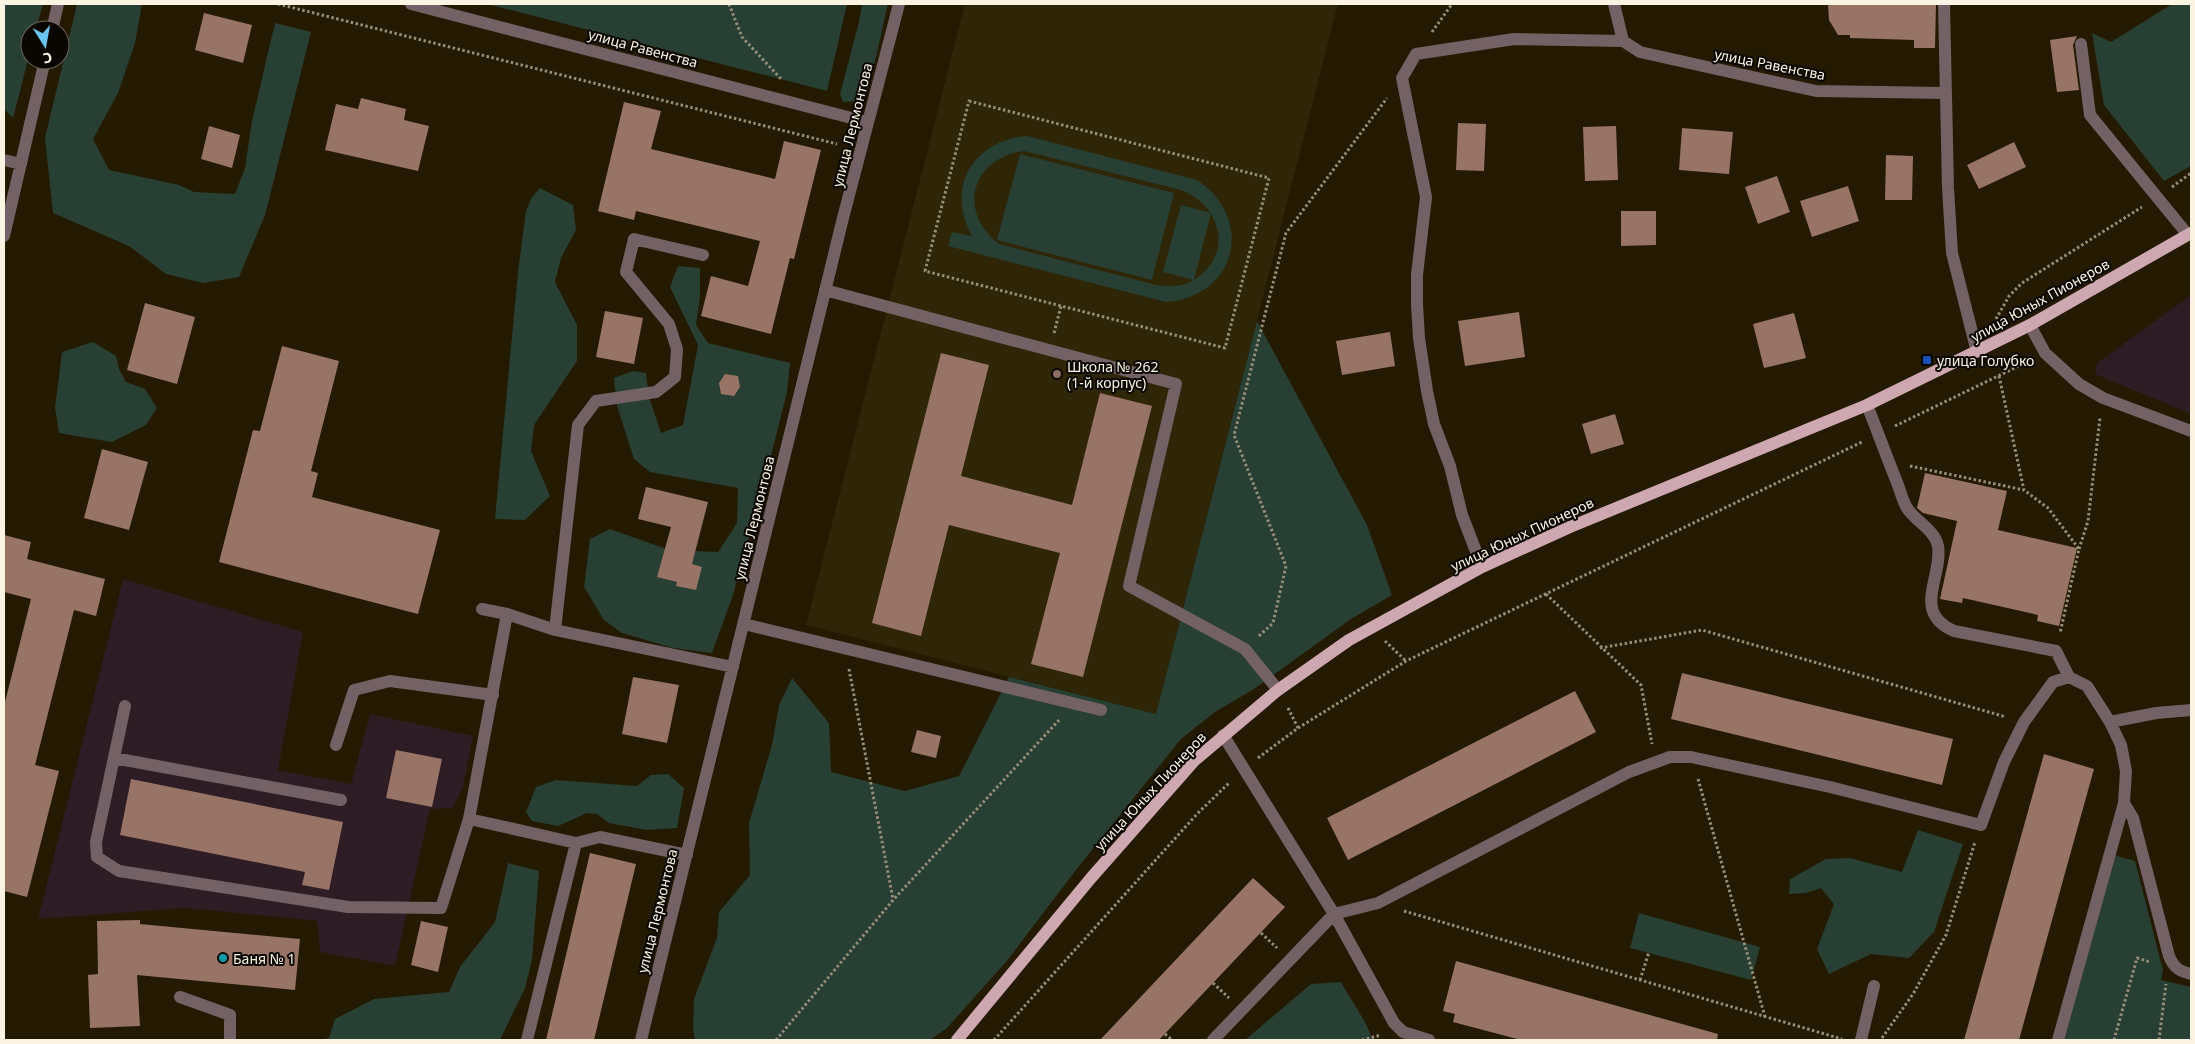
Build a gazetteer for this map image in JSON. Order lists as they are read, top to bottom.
{
  "streets": {
    "main road": ["улица Юных Пионеров"],
    "street": ["улица Равенства", "улица Лермонтова"]
  },
  "crossings": [
    ["улица Равенства", "улица Лермонтова"]
  ],
  "places": {
    "transit": ["улица Голубко"],
    "other": ["Школа № 262 (1-й корпус)", "Баня № 1"]
  },
  "north": "bottom"
}
